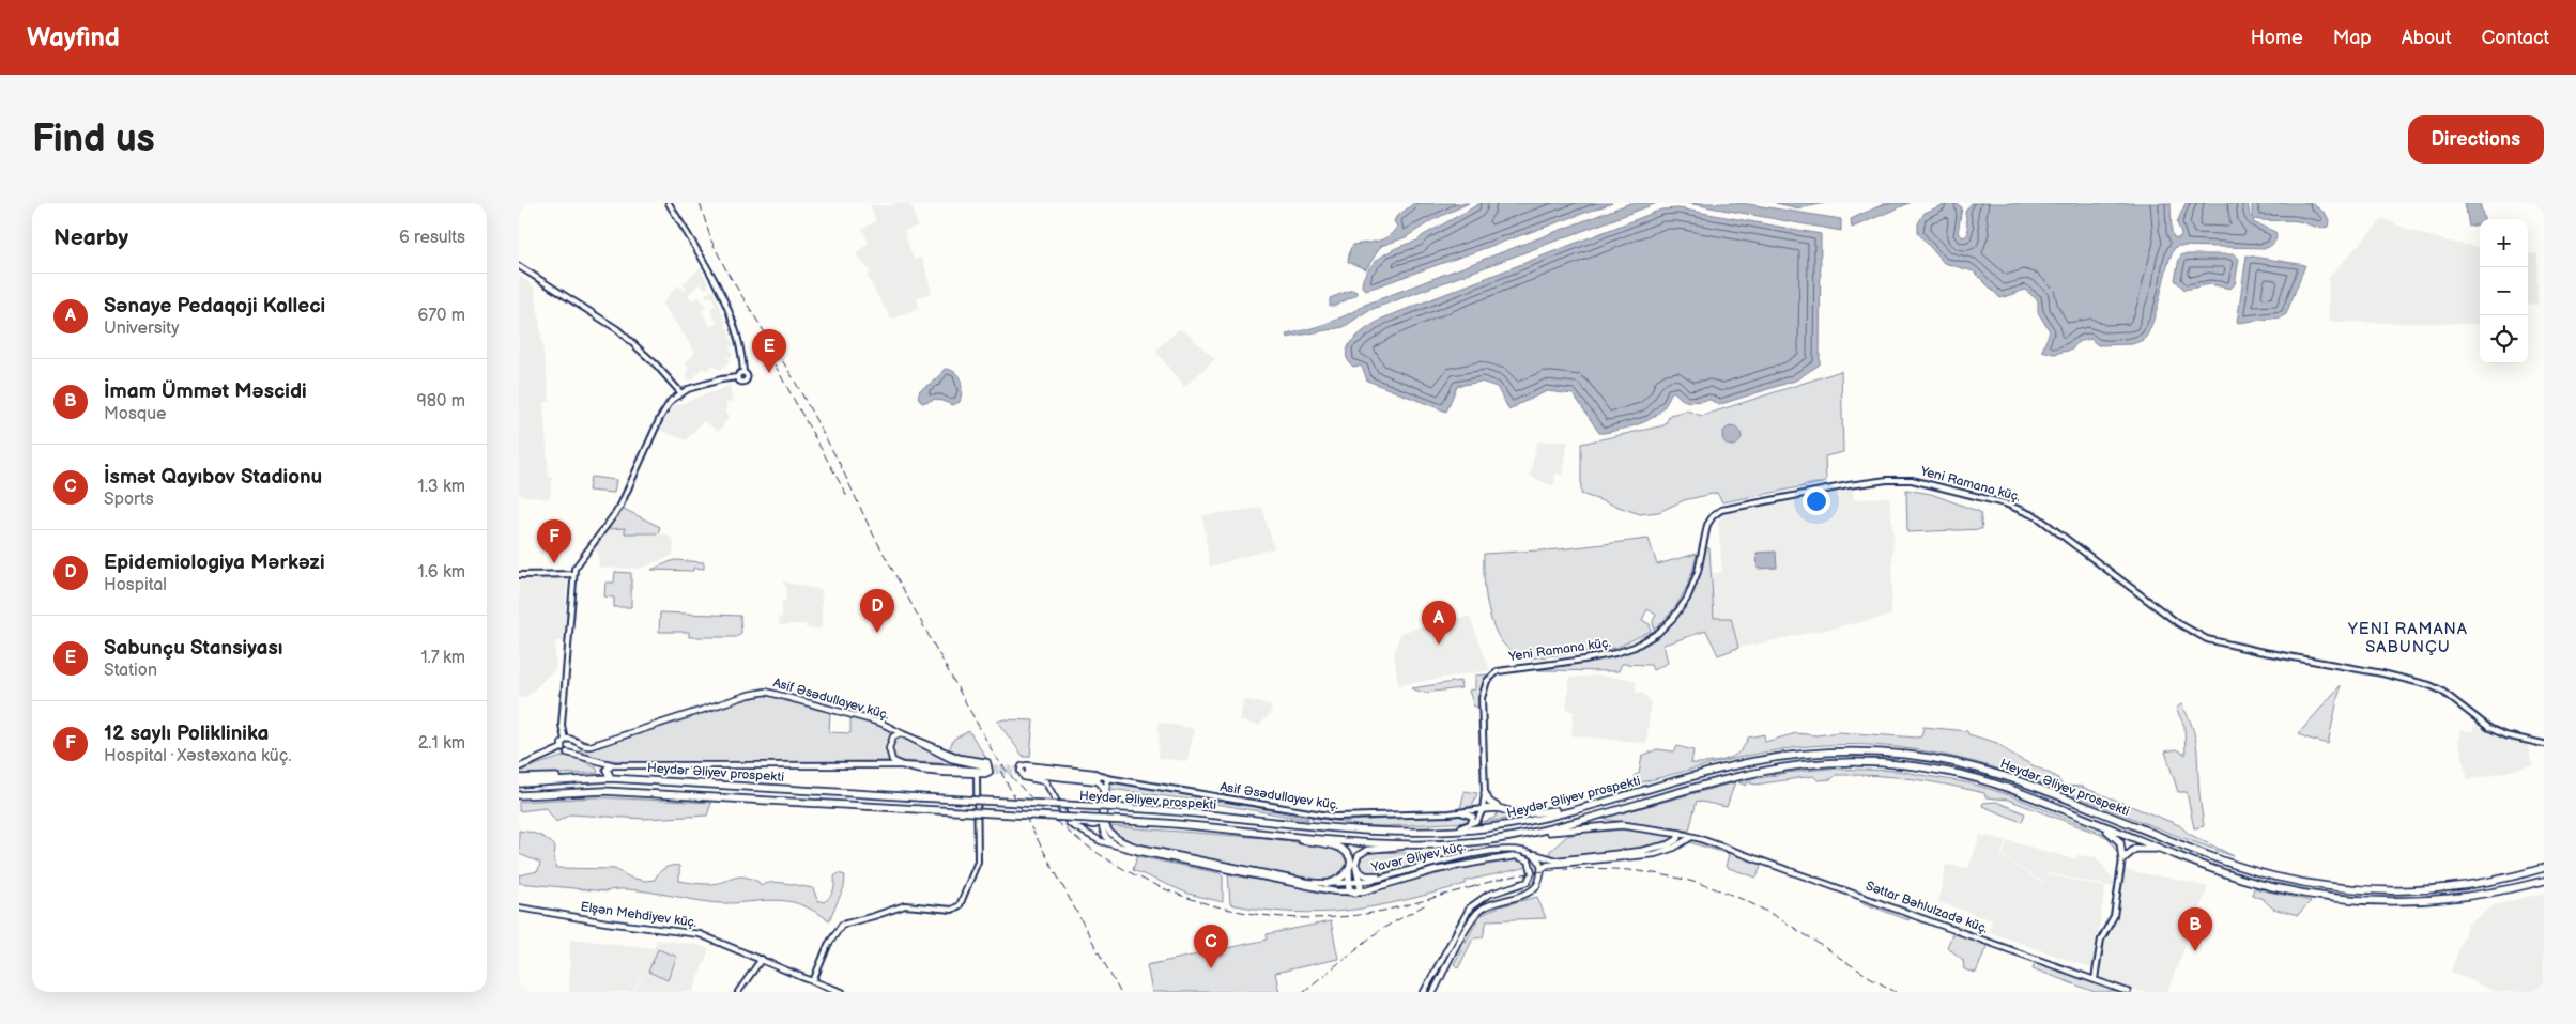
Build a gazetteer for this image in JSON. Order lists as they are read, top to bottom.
{
  "streets": {
    "highway": ["Heydər Əliyev prospekti"],
    "main road": [
      "Asif Əsədullayev küç.",
      "Yavər Əliyev küç.",
      "Səttar Bəhlulzadə küç.",
      "Elşən Mehdiyev küç."
    ],
    "street": ["Yeni Ramana küç."]
  },
  "crossings": [
    ["Yeni Ramana küç.", "Asif Əsədullayev küç."],
    ["Yavər Əliyev küç.", "Səttar Bəhlulzadə küç."]
  ],
  "districts": ["YENI RAMANA SABUNÇU"],
  "page": {
    "header": "Wayfind",
    "nav": [
      "Home",
      "Map",
      "About",
      "Contact"
    ],
    "buttons": "Directions",
    "title": "Find us",
    "heading": ["Nearby", "6 results"],
    "map_buttons": ["+", "−"],
    "list": [
      {
        "mark": "A",
        "name": "Sənaye Pedaqoji Kolleci",
        "note": "University",
        "value": "670 m"
      },
      {
        "mark": "B",
        "name": "İmam Ümmət Məscidi",
        "note": "Mosque",
        "value": "980 m"
      },
      {
        "mark": "C",
        "name": "İsmət Qayıbov Stadionu",
        "note": "Sports",
        "value": "1.3 km"
      },
      {
        "mark": "D",
        "name": "Epidemiologiya Mərkəzi",
        "note": "Hospital",
        "value": "1.6 km"
      },
      {
        "mark": "E",
        "name": "Sabunçu Stansiyası",
        "note": "Station",
        "value": "1.7 km"
      },
      {
        "mark": "F",
        "name": "12 saylı Poliklinika",
        "note": "Hospital · Xəstəxana küç.",
        "value": "2.1 km"
      }
    ],
    "pins": [
      "E",
      "F",
      "D",
      "A",
      "B",
      "C"
    ]
  }
}
